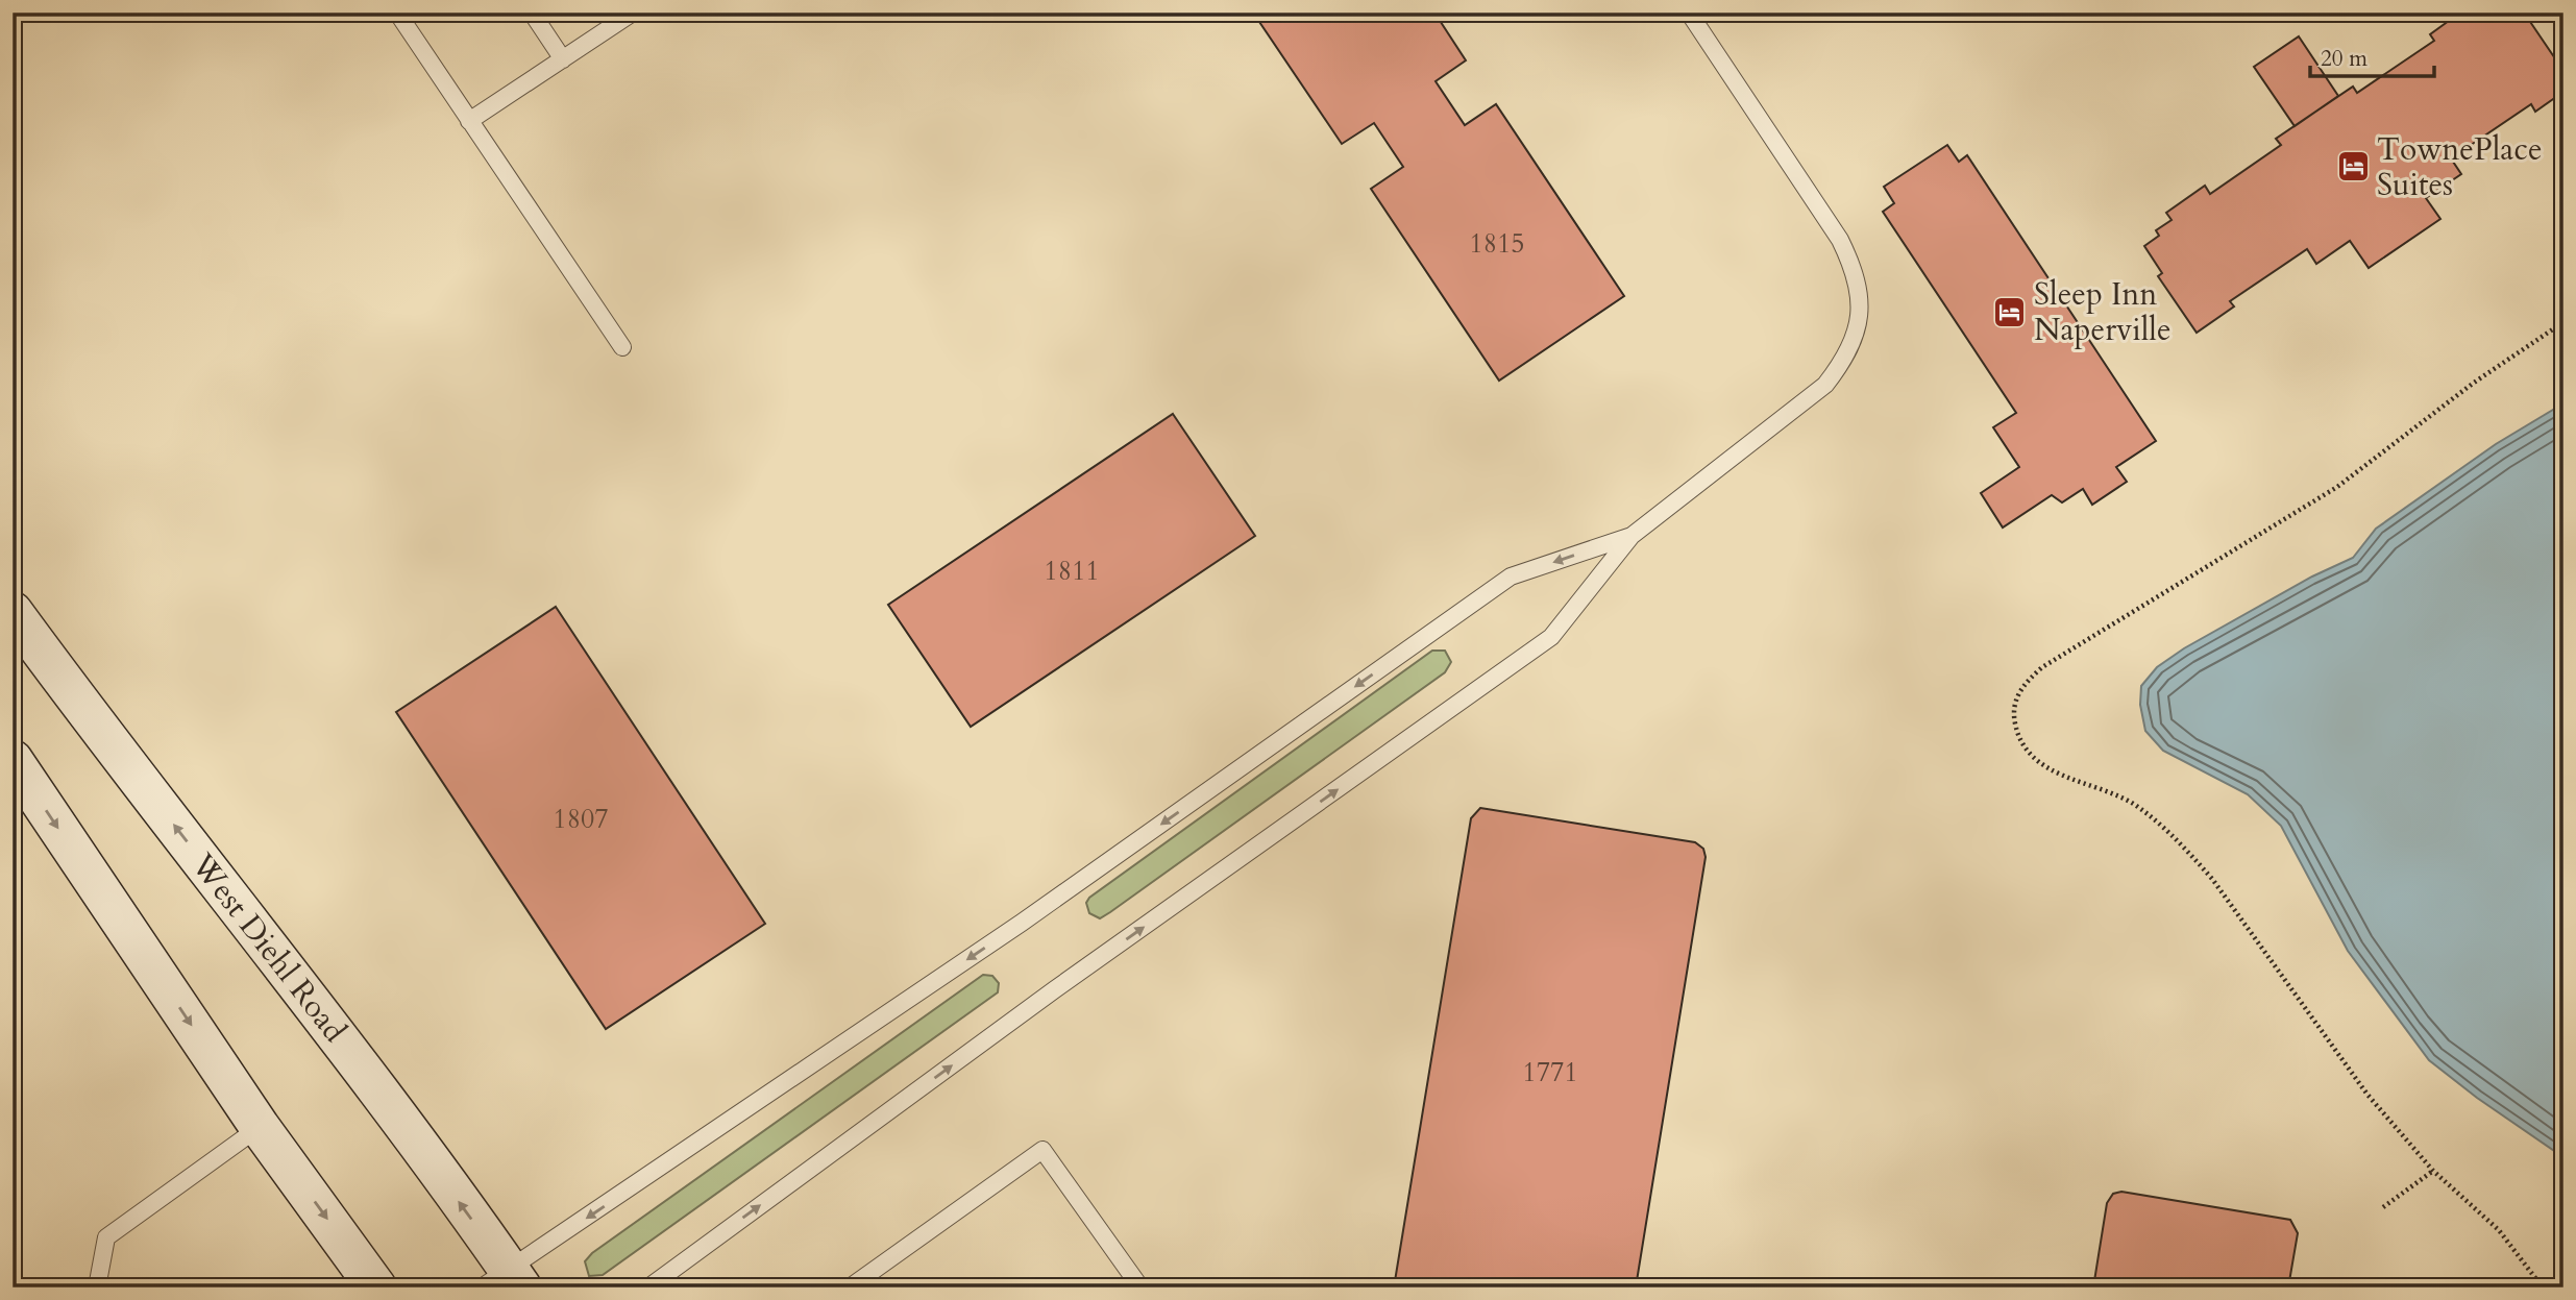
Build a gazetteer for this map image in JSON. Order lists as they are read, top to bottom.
{
  "streets": {
    "street": ["West Diehl Road"]
  },
  "places": {
    "hotel": ["TownePlace Suites", "Sleep Inn Naperville"]
  },
  "house_numbers": [
    "1815",
    "1811",
    "1807",
    "1771"
  ],
  "scale_bar": "20 m"
}
